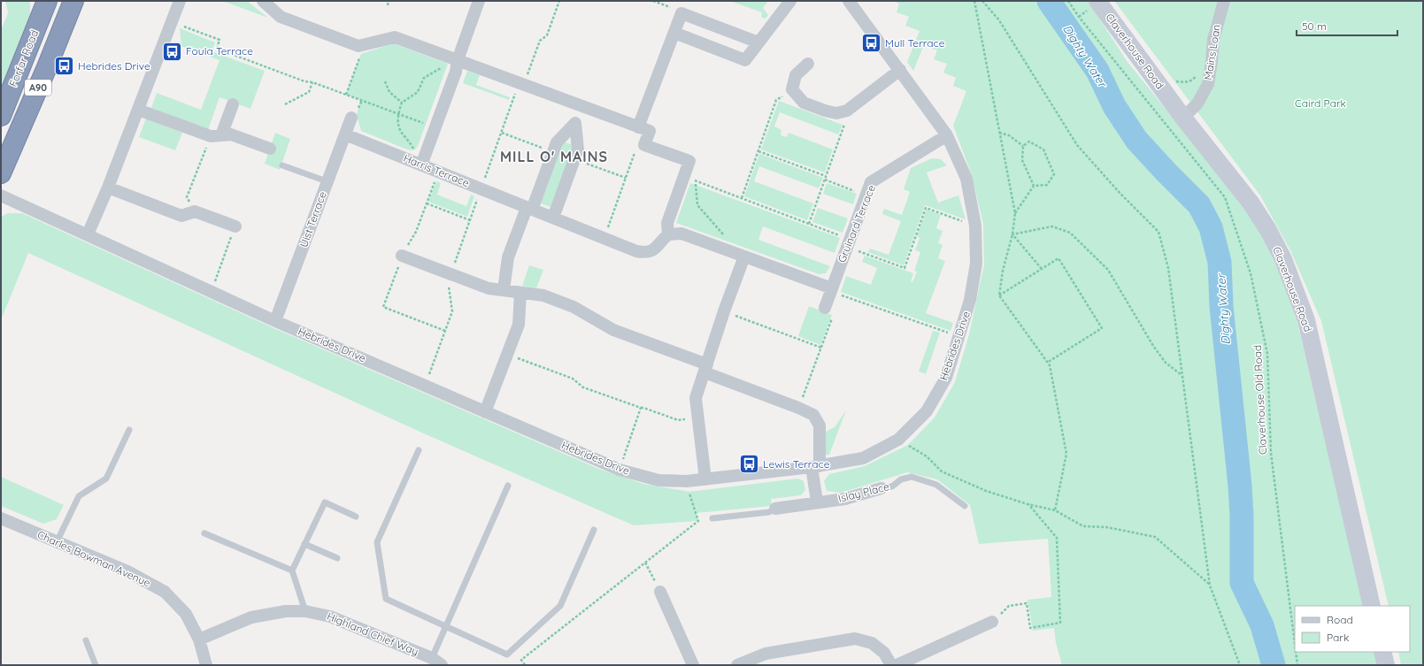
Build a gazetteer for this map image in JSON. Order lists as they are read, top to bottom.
{
  "streets": {
    "highway": ["Forfar Road", "A90"],
    "street": [
      "Claverhouse Road",
      "Mains Loan",
      "Harris Terrace",
      "Uist Terrace",
      "Gruinard Terrace",
      "Hebrides Drive",
      "Islay Place",
      "Charles Bowman Avenue",
      "Highland Chief Way"
    ],
    "path": ["Claverhouse Old Road"]
  },
  "crossings": [
    ["Claverhouse Road", "Mains Loan"],
    ["Harris Terrace", "Uist Terrace"],
    ["Uist Terrace", "Hebrides Drive"],
    ["Gruinard Terrace", "Hebrides Drive"],
    ["Charles Bowman Avenue", "Highland Chief Way"]
  ],
  "districts": ["MILL O' MAINS"],
  "water": ["Dighty Water"],
  "parks": ["Caird Park"],
  "places": {
    "bus stop": [
      "Mull Terrace",
      "Foula Terrace",
      "Hebrides Drive",
      "Lewis Terrace"
    ]
  },
  "legend": ["Road", "Park"],
  "scale_bar": "50 m"
}
